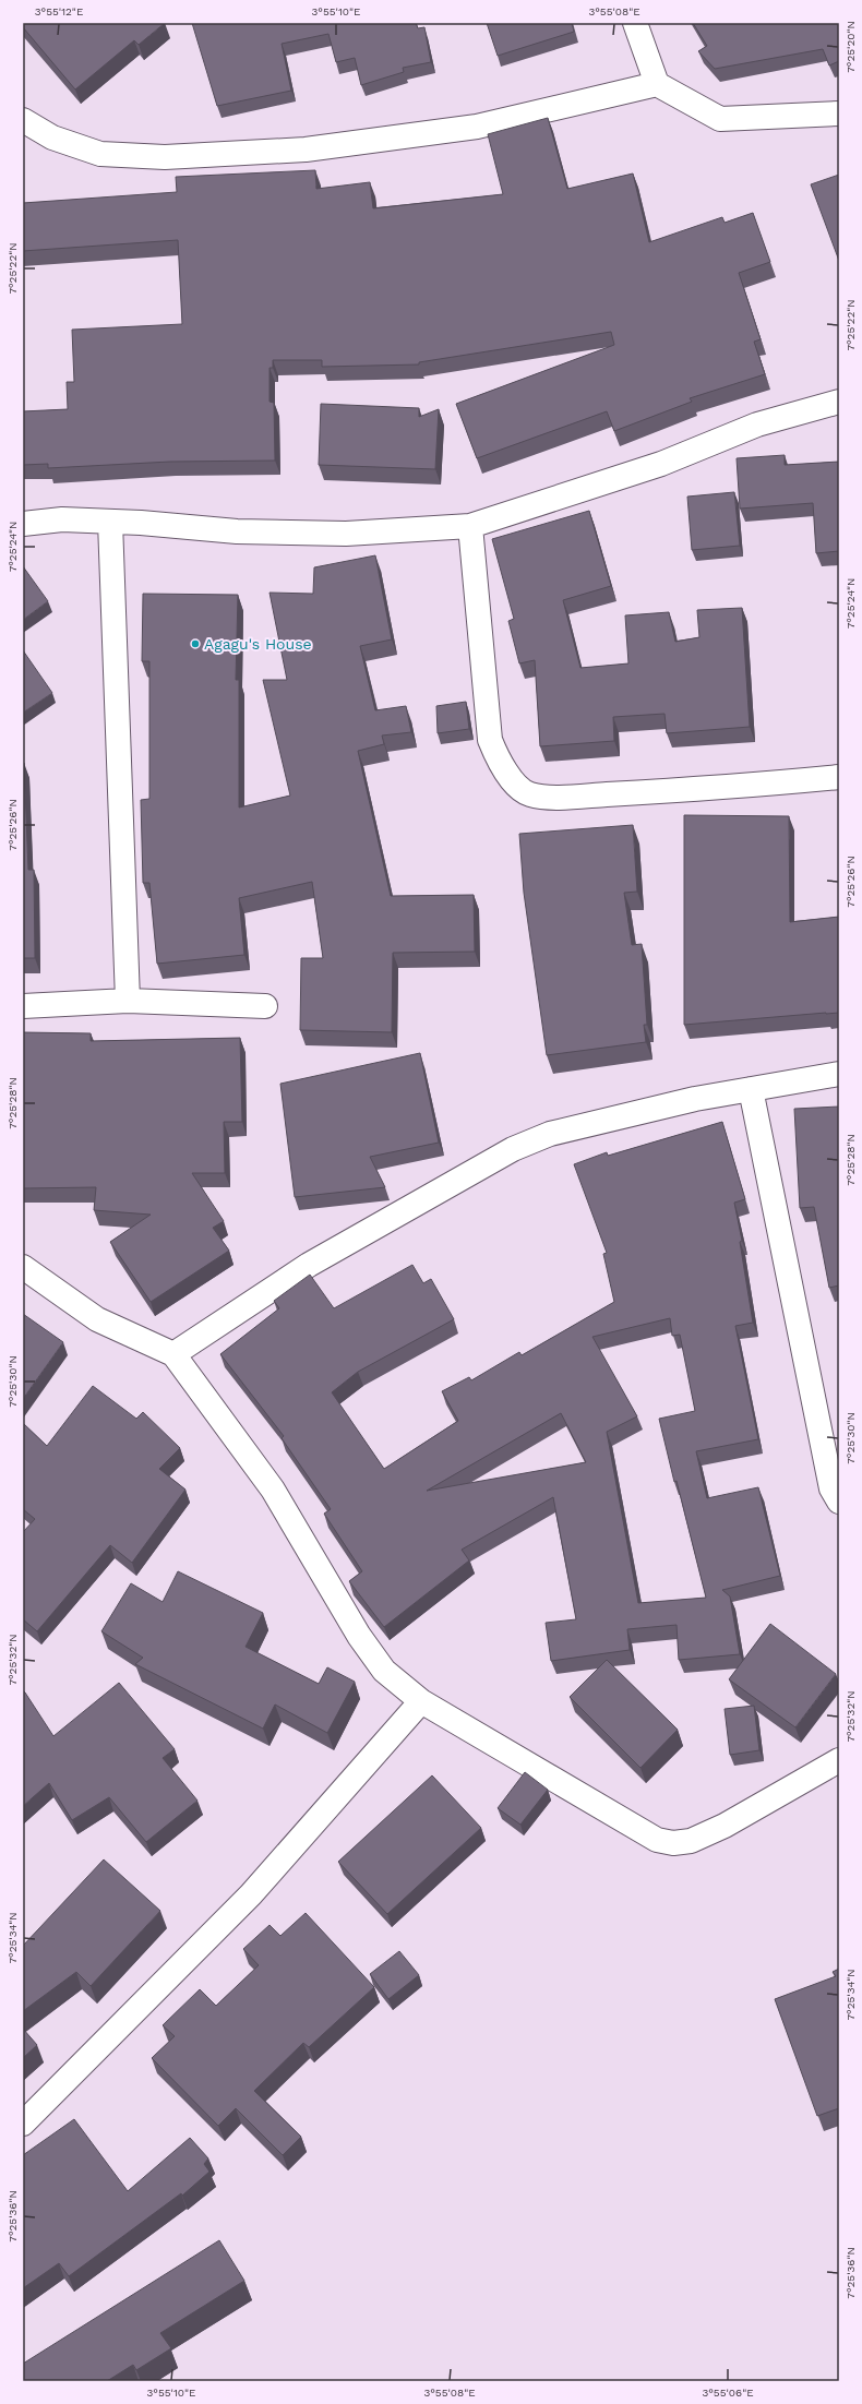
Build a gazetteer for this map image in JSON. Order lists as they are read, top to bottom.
{
  "places": ["Agagu's House"],
  "coordinates": [
    "3°55'12\"E",
    "3°55'10\"E",
    "3°55'08\"E",
    "7°25'20\"N",
    "7°25'22\"N",
    "7°25'24\"N",
    "7°25'26\"N",
    "7°25'28\"N",
    "7°25'30\"N",
    "7°25'32\"N",
    "7°25'34\"N",
    "7°25'36\"N",
    "3°55'06\"E"
  ]
}
